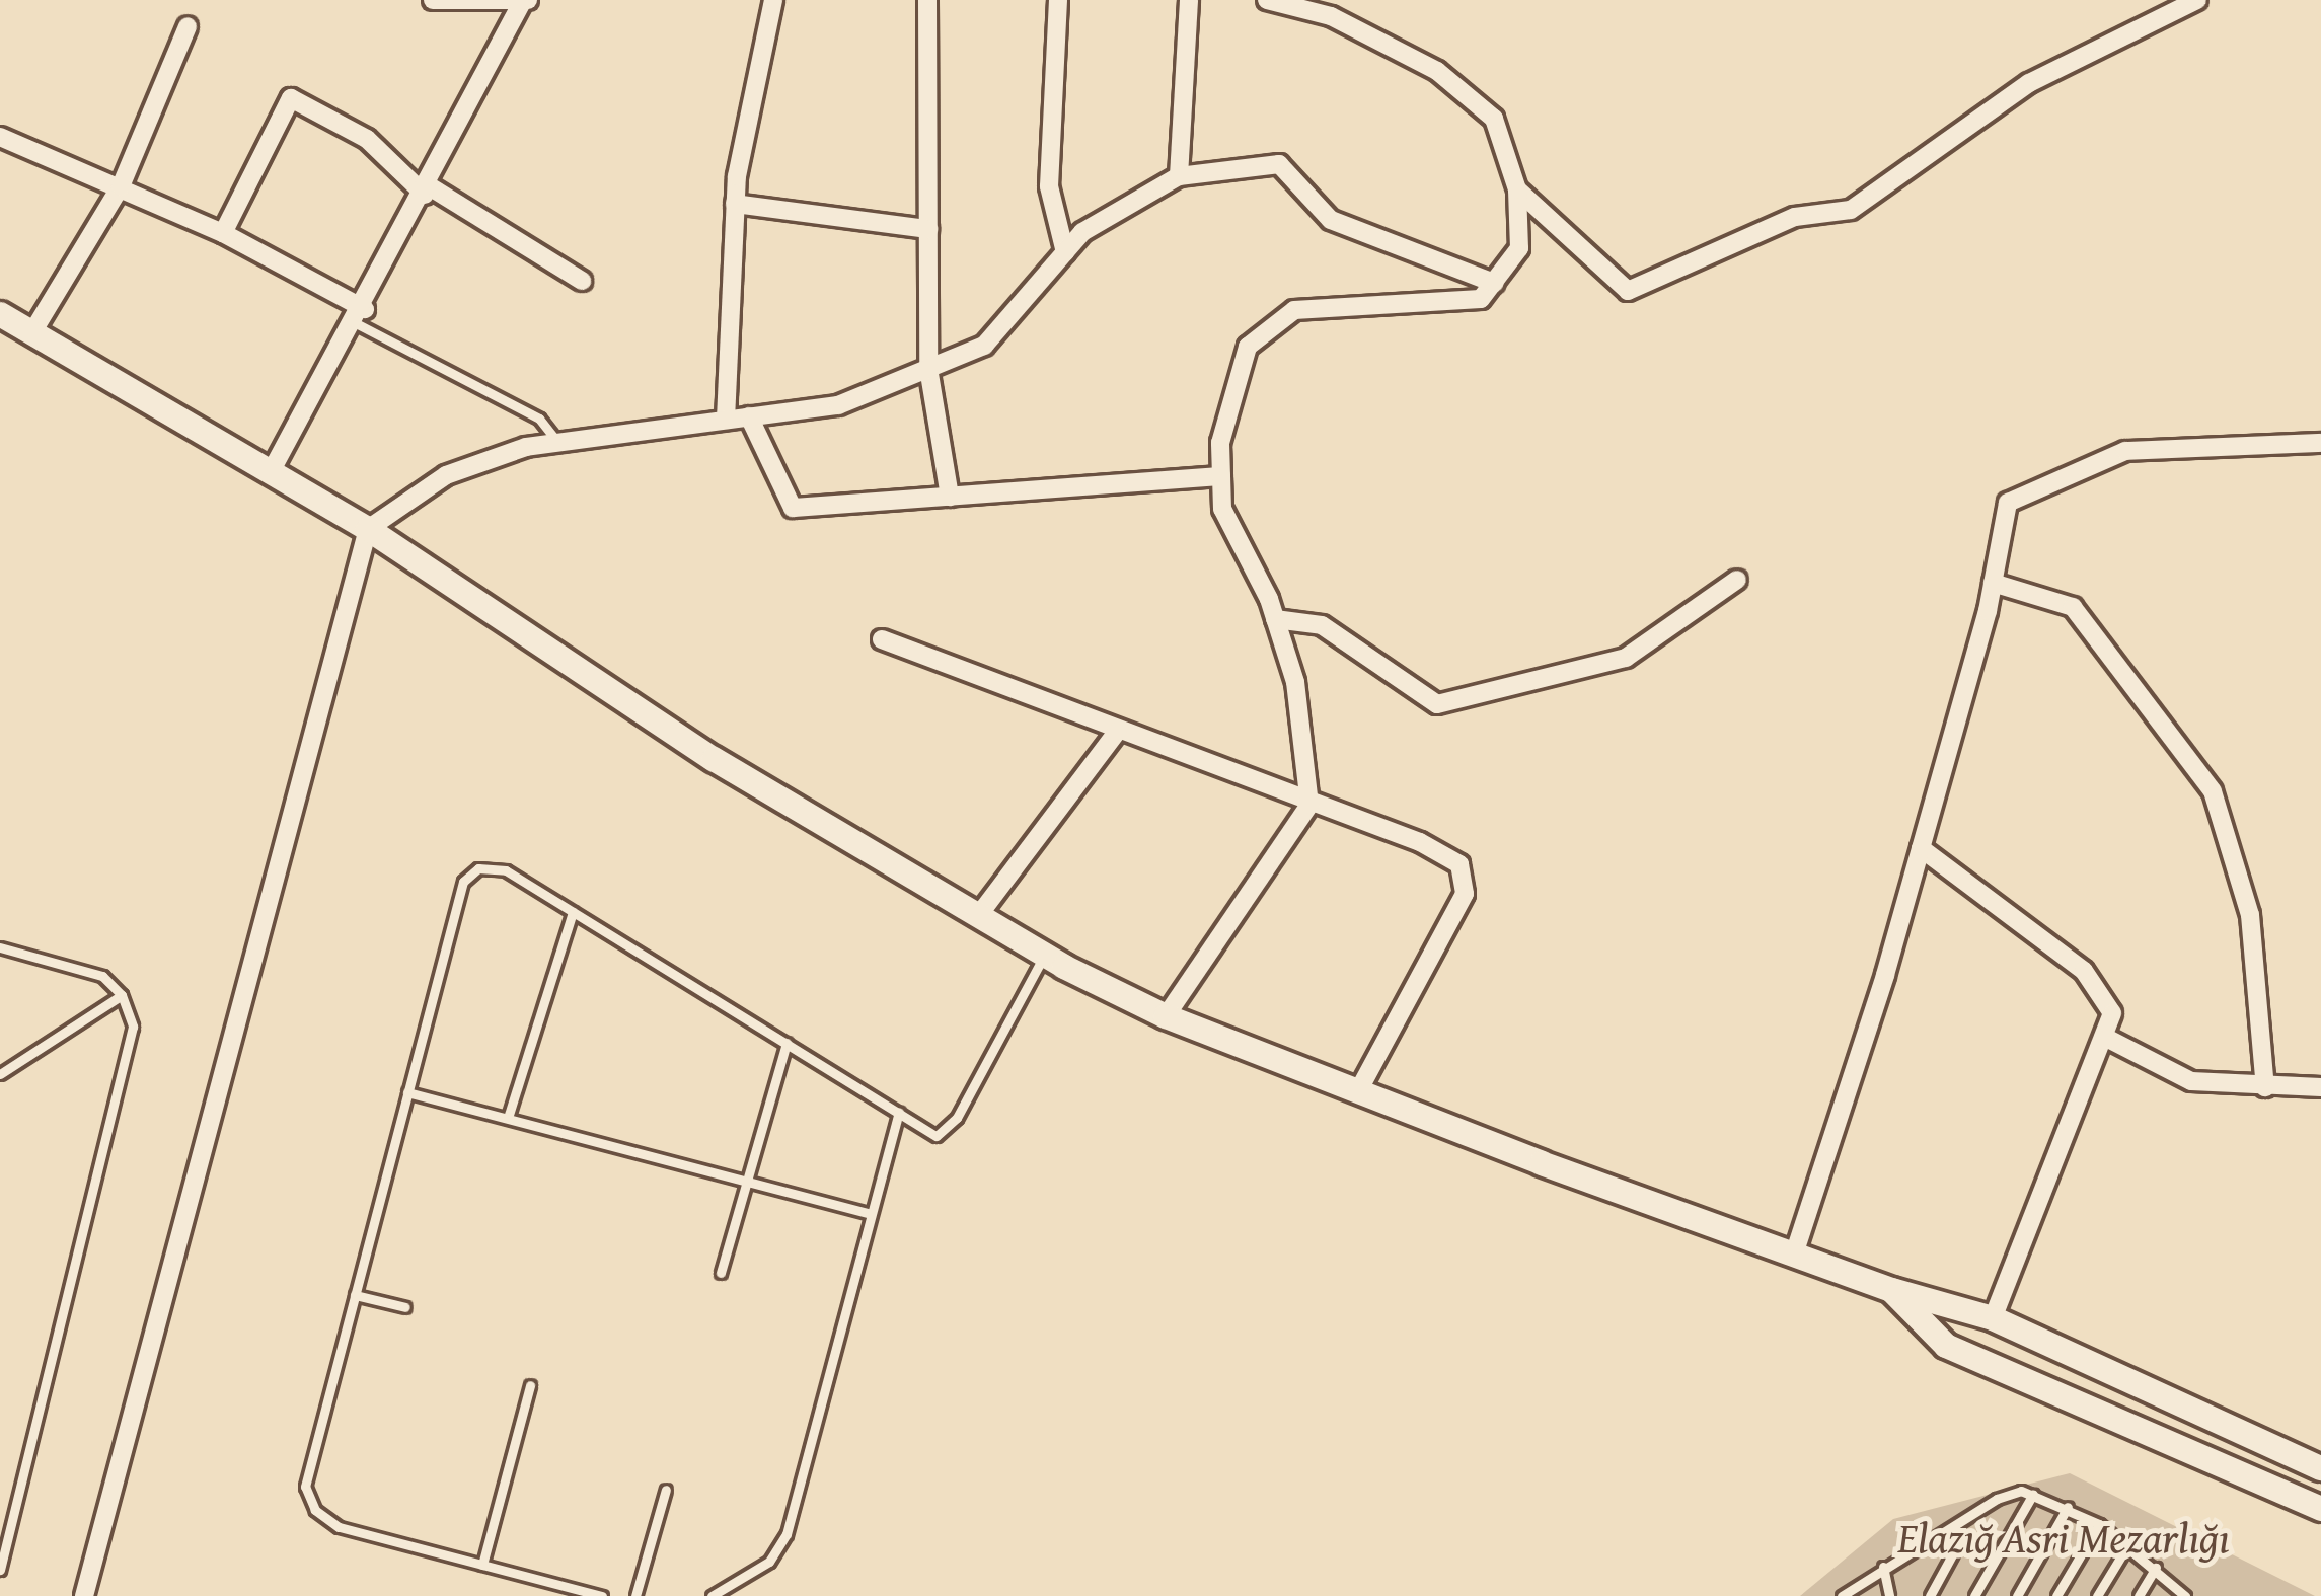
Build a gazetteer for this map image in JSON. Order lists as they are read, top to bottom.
{
  "parks": ["Elazığ Asri Mezarlığı"]
}
